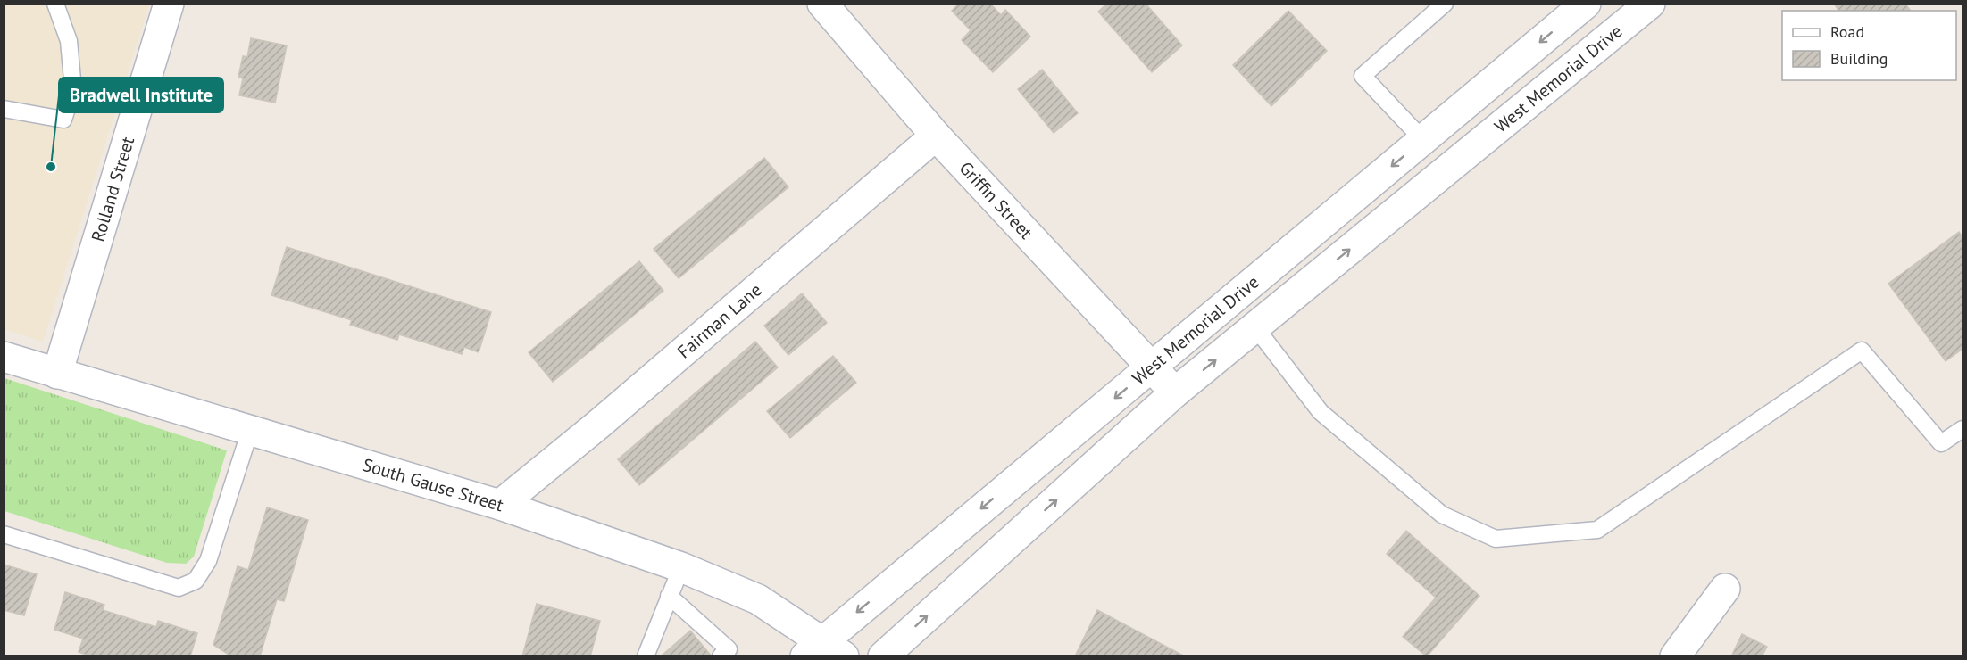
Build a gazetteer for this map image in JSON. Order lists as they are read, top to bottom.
{
  "streets": {
    "street": [
      "West Memorial Drive",
      "Rolland Street",
      "Griffin Street",
      "Fairman Lane",
      "South Gause Street"
    ]
  },
  "crossings": [
    ["West Memorial Drive", "Griffin Street"],
    ["West Memorial Drive", "South Gause Street"],
    ["Rolland Street", "South Gause Street"],
    ["Griffin Street", "Fairman Lane"],
    ["Fairman Lane", "South Gause Street"]
  ],
  "places": ["Bradwell Institute"],
  "legend": ["Road", "Building"]
}
